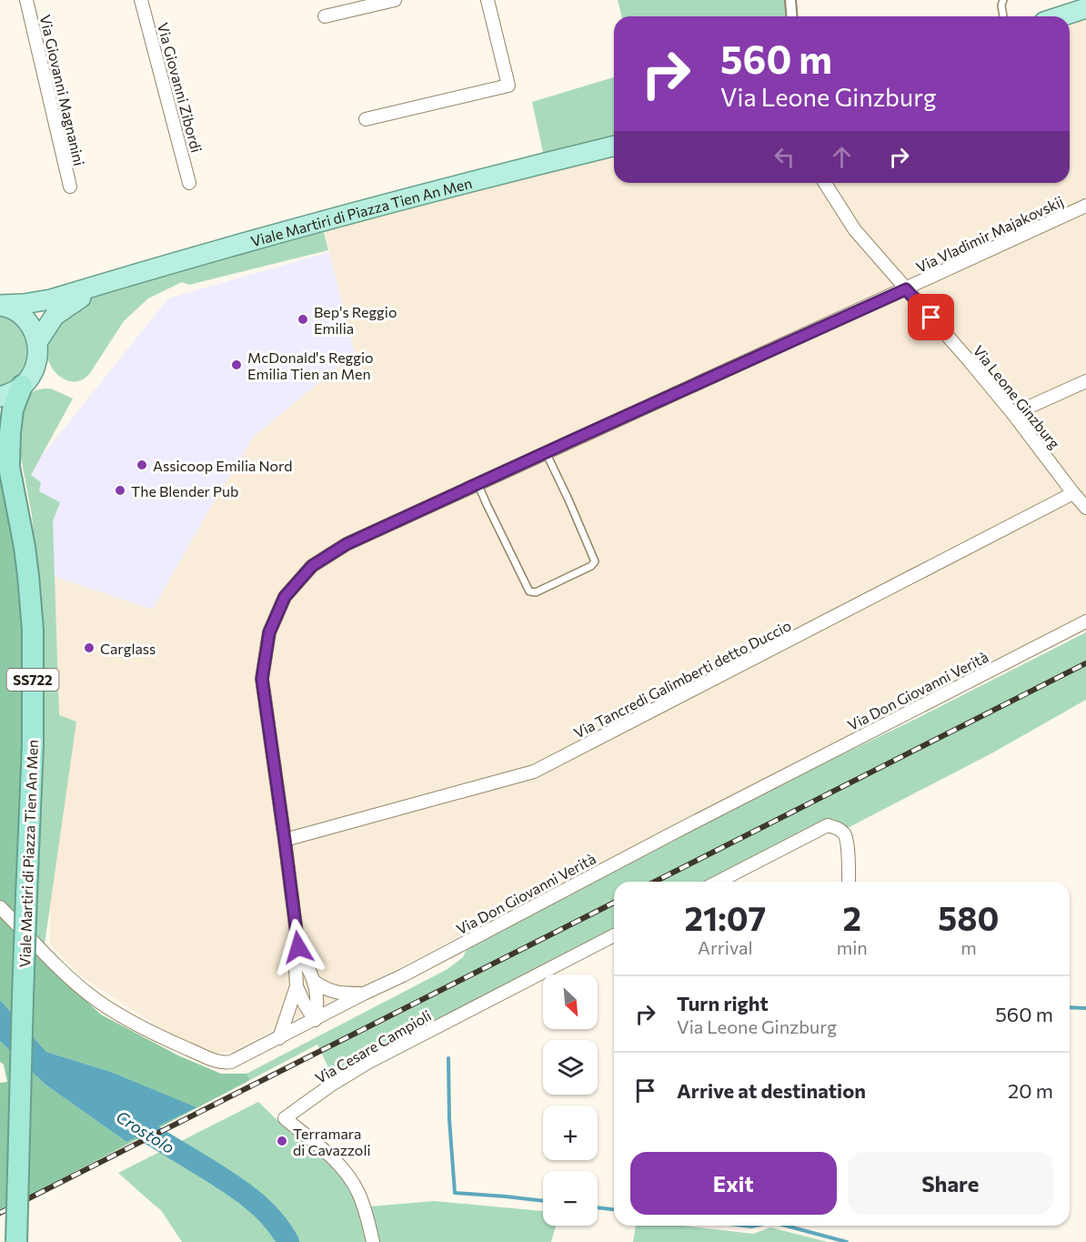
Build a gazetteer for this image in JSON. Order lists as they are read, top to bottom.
{
  "streets": {
    "highway": ["Viale Martiri di Piazza Tien An Men", "SS722"],
    "street": [
      "Via Giovanni Zibordi",
      "Via Giovanni Magnanini",
      "Via Vladimir Majakovskij",
      "Via Leone Ginzburg",
      "Via Tancredi Galimberti detto Duccio",
      "Via Don Giovanni Verità",
      "Via Cesare Campioli"
    ]
  },
  "crossings": [
    ["Via Vladimir Majakovskij", "Via Leone Ginzburg"],
    ["Via Vladimir Majakovskij", "Via Tancredi Galimberti detto Duccio"],
    ["Via Leone Ginzburg", "Via Tancredi Galimberti detto Duccio"]
  ],
  "water": ["Crostolo"],
  "places": [
    "Bep's Reggio Emilia",
    "McDonald's Reggio Emilia Tien an Men",
    "Assicoop Emilia Nord",
    "The Blender Pub",
    "Carglass",
    "Terramara di Cavazzoli"
  ],
  "north": "bottom right",
  "page": {
    "turn": ["560 m", "Via Leone Ginzburg"],
    "eta": [
      "21:07",
      "Arrival",
      "2",
      "min",
      "580",
      "m"
    ],
    "map_buttons": ["+", "−"],
    "list": [
      {
        "name": "Turn right",
        "note": "Via Leone Ginzburg",
        "value": "560 m"
      },
      {
        "name": "Arrive at destination",
        "value": "20 m"
      }
    ],
    "buttons": ["Exit", "Share"]
  }
}
